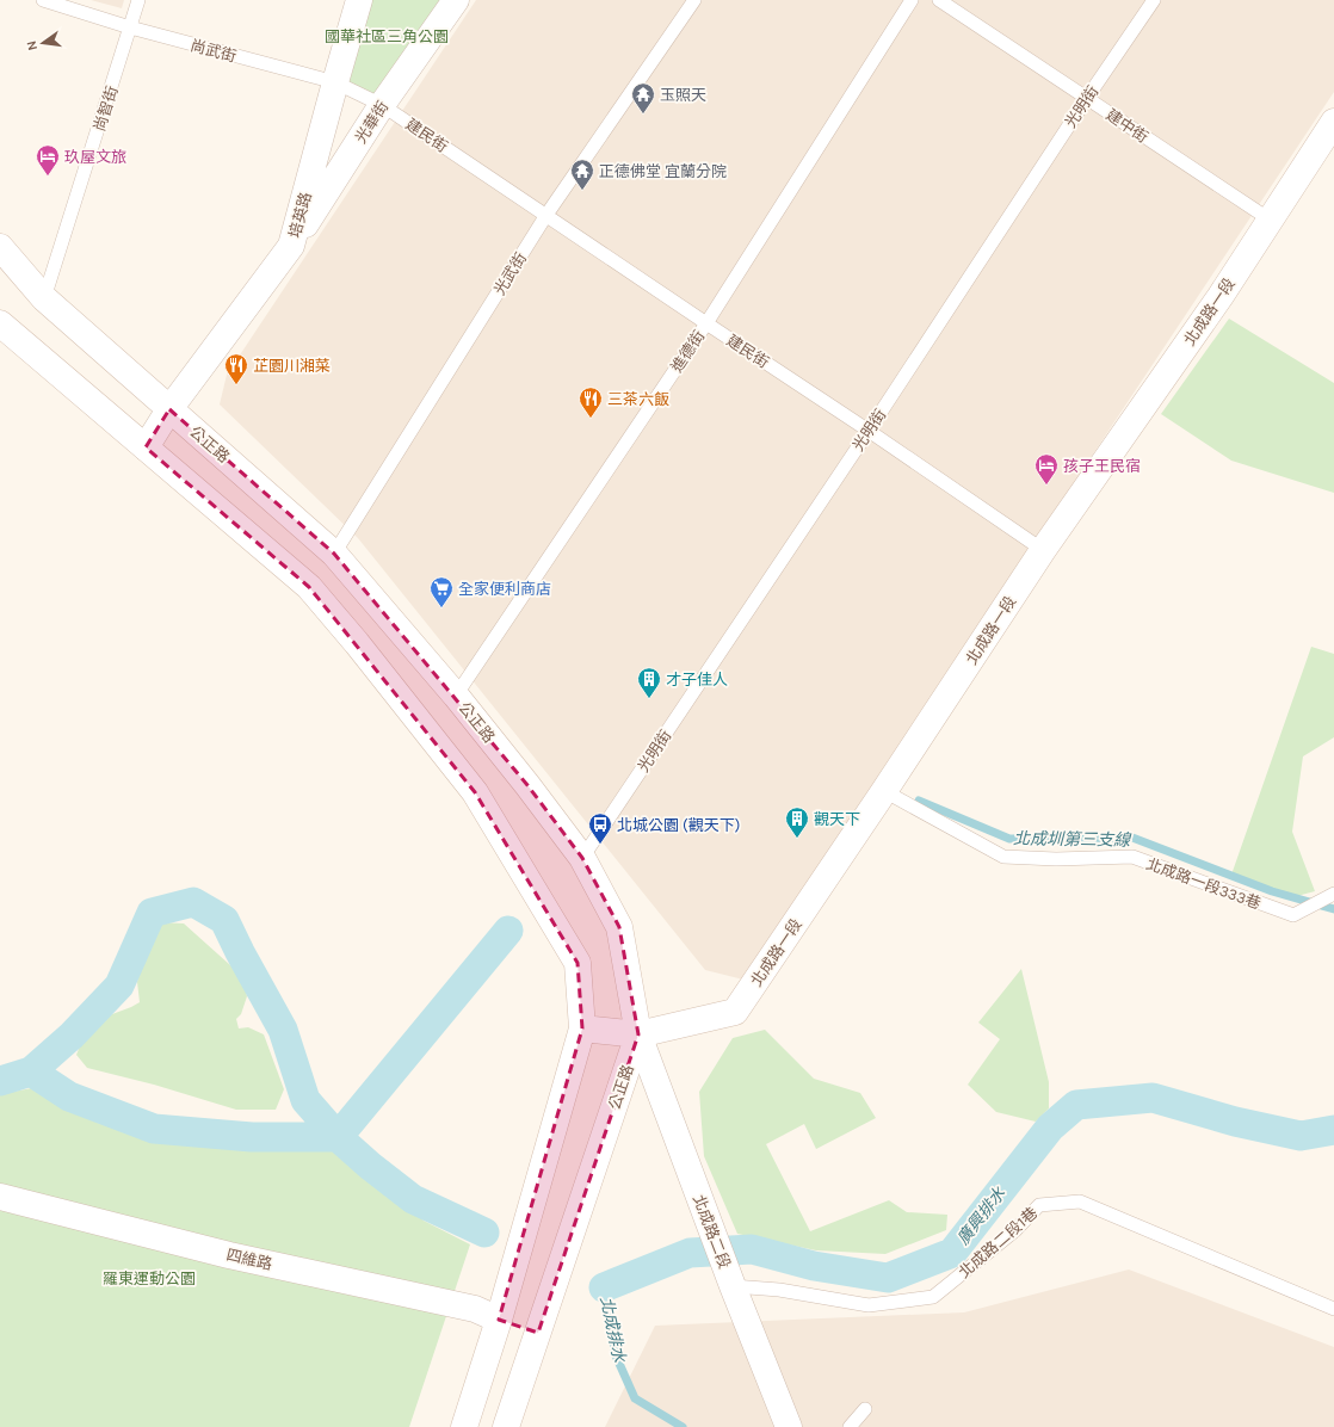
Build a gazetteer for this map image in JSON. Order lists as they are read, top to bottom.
{
  "streets": {
    "street": [
      "光華街",
      "培英路",
      "北成路一段",
      "公正路",
      "北成路二段",
      "四維路"
    ],
    "lane": [
      "尚武街",
      "光明街",
      "尚智街",
      "建中街",
      "建民街",
      "光武街",
      "進德街",
      "北成路一段333巷",
      "北成路二段1巷"
    ]
  },
  "crossings": [
    ["尚武街", "尚智街"],
    ["尚武街", "光華街"],
    ["尚武街", "建民街"],
    ["尚武街", "培英路"],
    ["光明街", "建中街"],
    ["光明街", "建民街"],
    ["光明街", "公正路"],
    ["尚智街", "公正路"],
    ["光華街", "建民街"],
    ["光華街", "培英路"],
    ["建中街", "北成路一段"],
    ["建民街", "光武街"],
    ["建民街", "北成路一段"],
    ["建民街", "進德街"],
    ["培英路", "公正路"],
    ["光武街", "公正路"],
    ["北成路一段", "公正路"],
    ["北成路一段", "北成路一段333巷"],
    ["北成路一段", "北成路二段"],
    ["進德街", "公正路"],
    ["公正路", "北成路二段"],
    ["北成路二段", "北成路二段1巷"]
  ],
  "water": ["北成圳第三支線", "廣興排水", "北成排水"],
  "parks": ["國華社區三角公園", "羅東運動公園"],
  "places": {
    "temple": ["玉照天", "正德佛堂 宜蘭分院"],
    "hotel": ["玖屋文旅", "孩子王民宿"],
    "restaurant": ["芷園川湘菜", "三茶六飯"],
    "supermarket": ["全家便利商店"],
    "building": ["才子佳人", "觀天下"],
    "bus stop": ["北城公園 (觀天下)"]
  },
  "north": "left"
}
